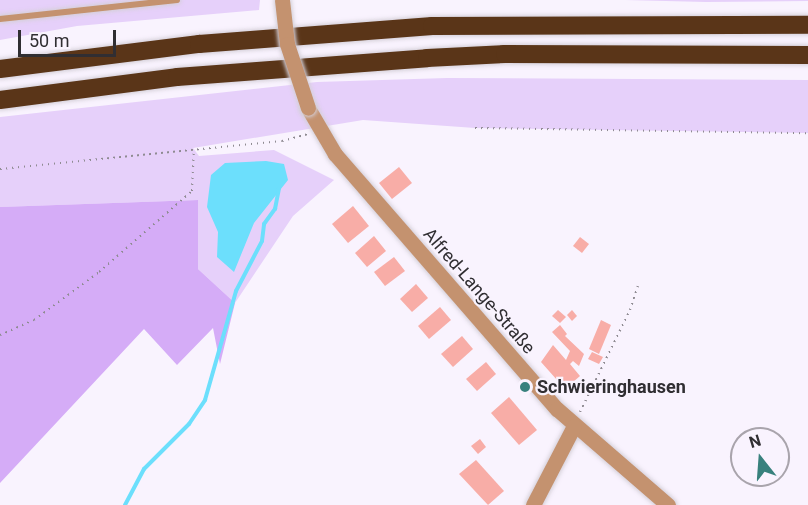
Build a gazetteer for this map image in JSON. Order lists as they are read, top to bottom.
{
  "streets": {
    "street": ["Alfred-Lange-Straße"]
  },
  "places": ["Schwieringhausen"],
  "scale_bar": "50 m",
  "north": "top"
}
